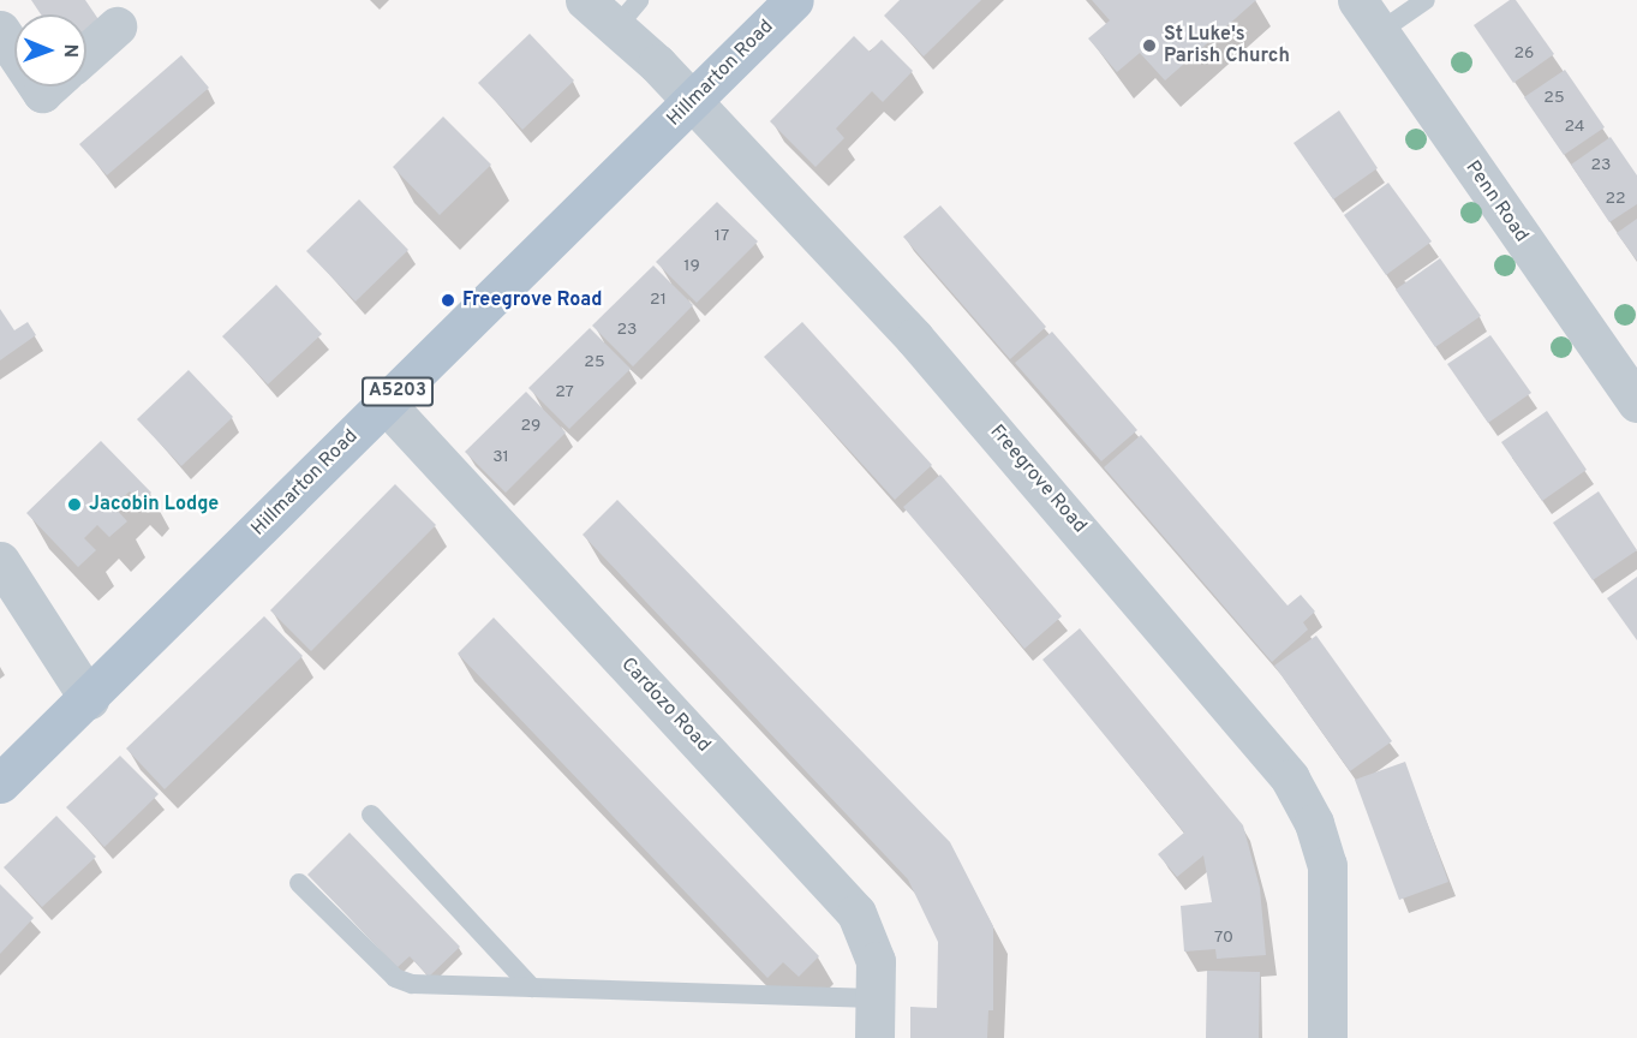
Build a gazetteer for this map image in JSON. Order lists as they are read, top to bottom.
{
  "streets": {
    "main road": ["Hillmarton Road", "A5203"],
    "street": ["Penn Road", "Freegrove Road", "Cardozo Road"]
  },
  "crossings": [
    ["Hillmarton Road", "Freegrove Road"],
    ["Hillmarton Road", "Cardozo Road"]
  ],
  "places": ["St Luke's Parish Church", "Freegrove Road", "Jacobin Lodge"],
  "house_numbers": [
    "26",
    "25",
    "24",
    "23",
    "22",
    "17",
    "19",
    "21",
    "23",
    "25",
    "27",
    "29",
    "31",
    "70"
  ],
  "north": "right"
}
